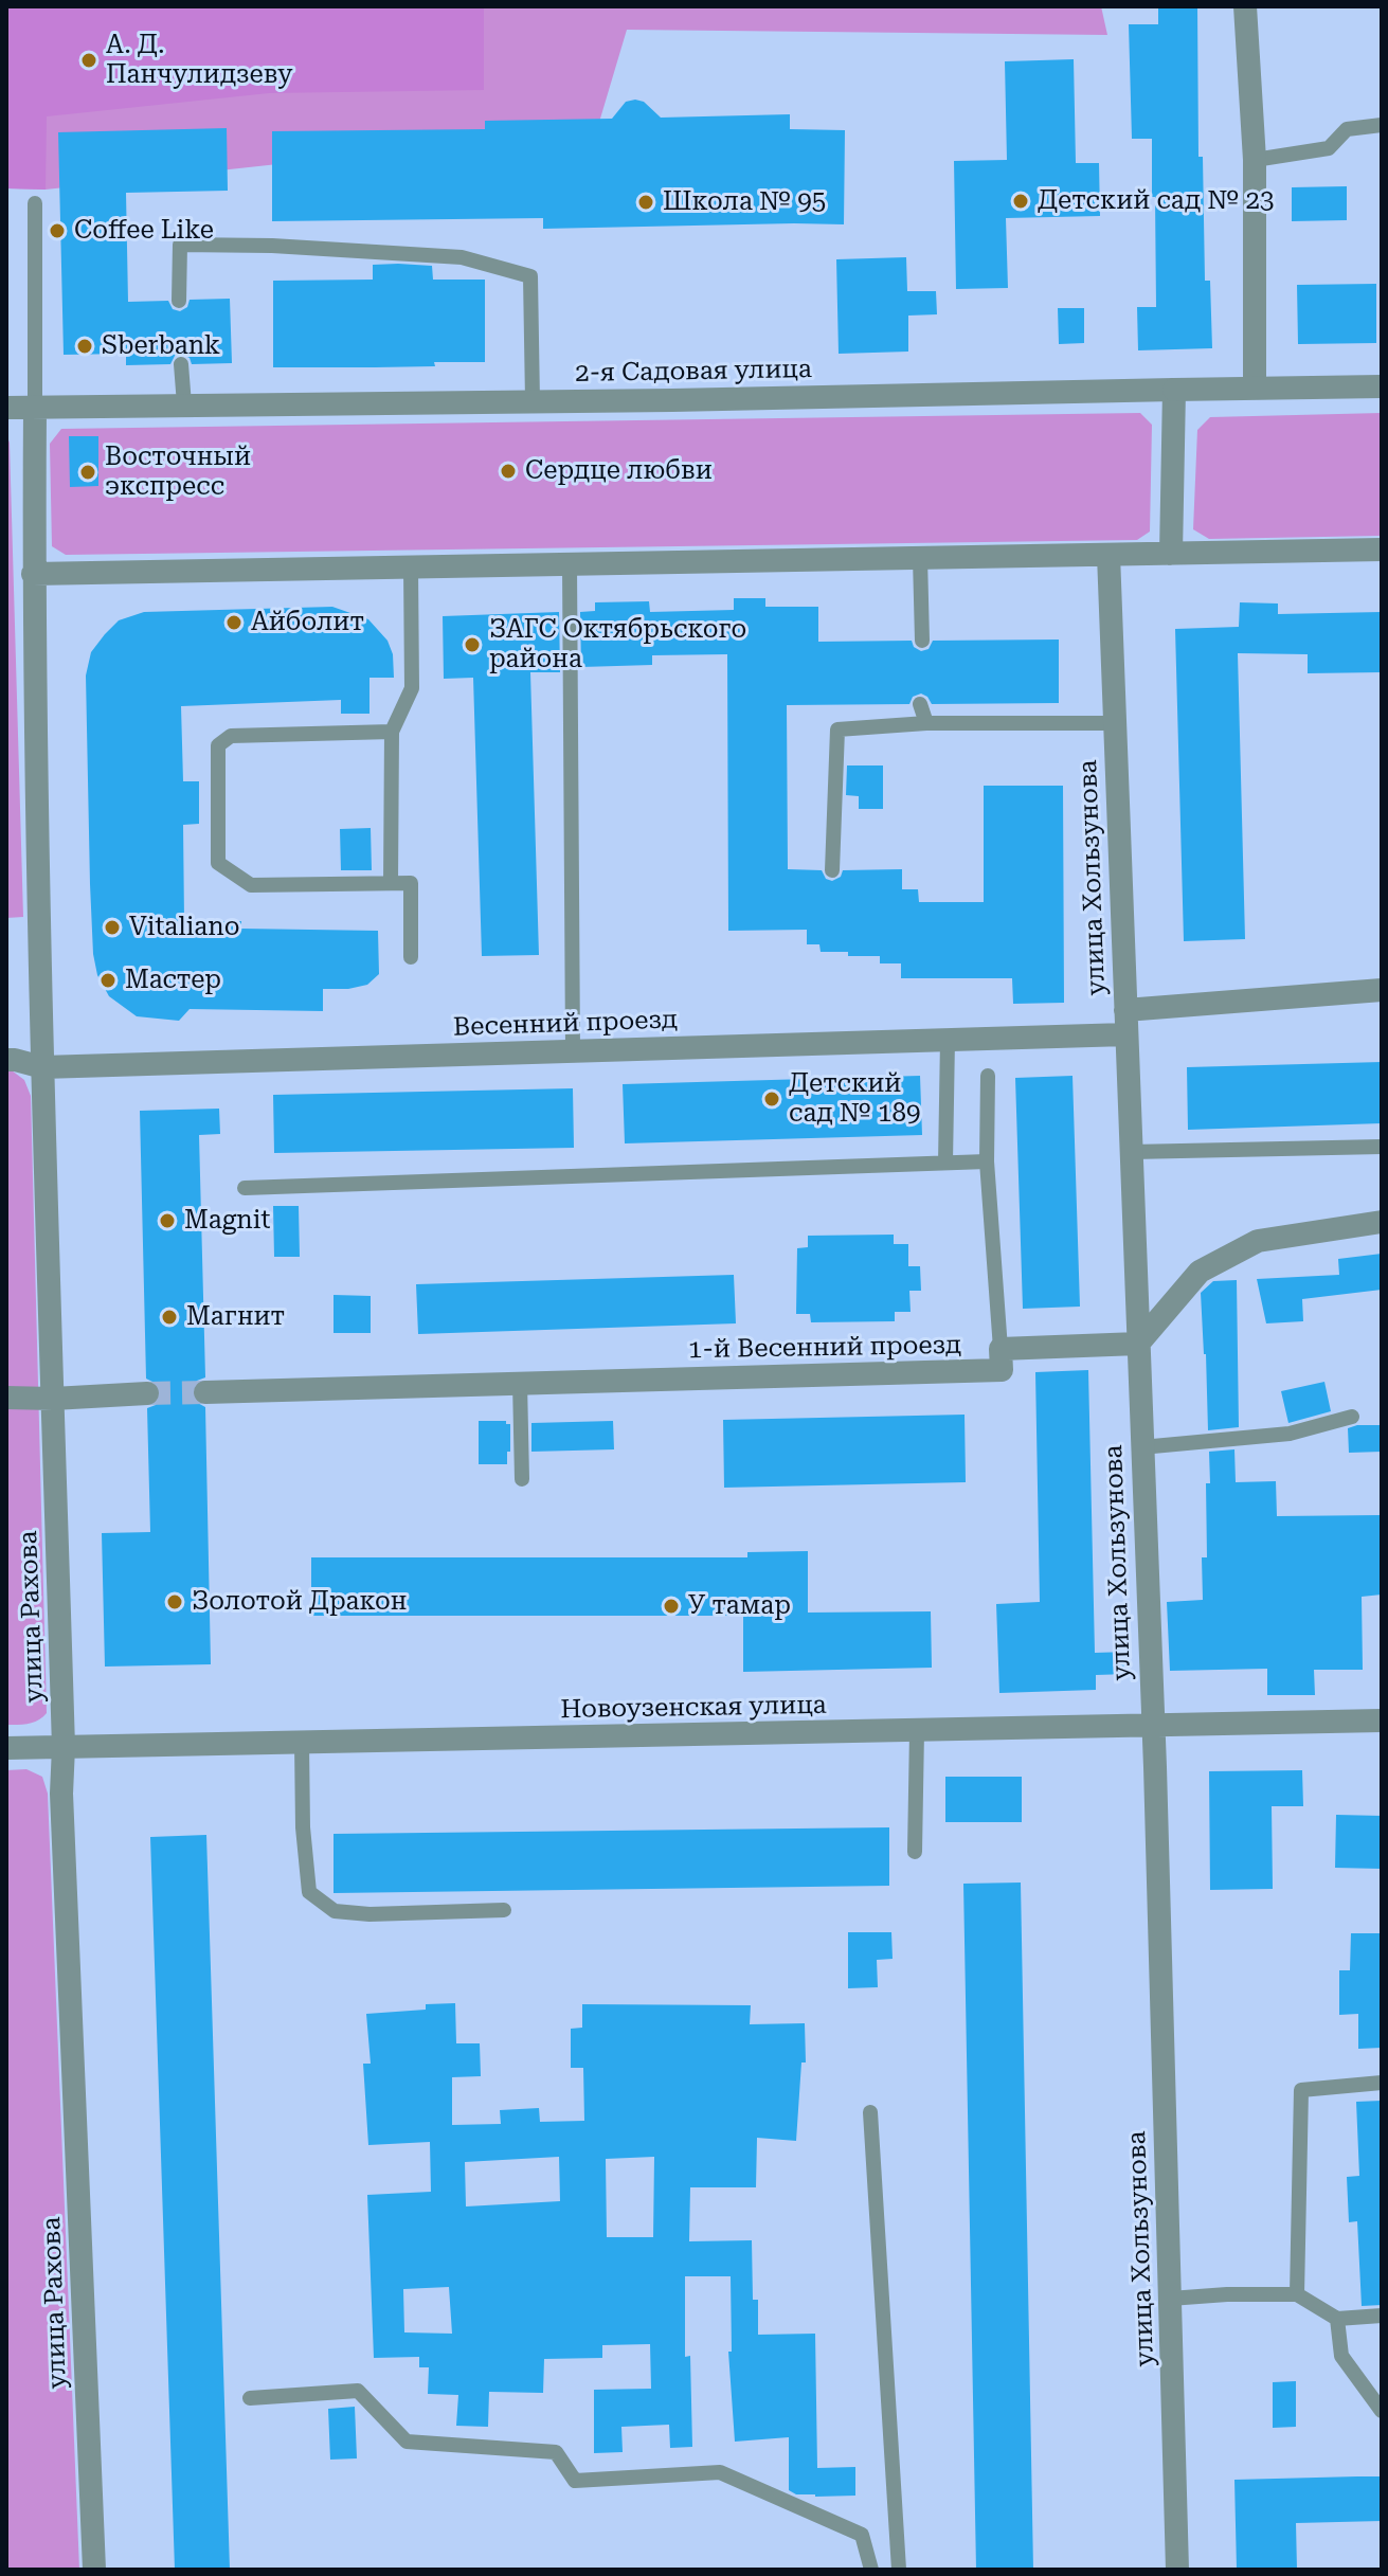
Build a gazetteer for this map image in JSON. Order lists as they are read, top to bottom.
{
  "streets": {
    "street": [
      "2-я Садовая улица",
      "улица Хользунова",
      "Весенний проезд",
      "1-й Весенний проезд",
      "улица Рахова",
      "Новоузенская улица"
    ]
  },
  "crossings": [
    ["2-я Садовая улица", "улица Рахова"],
    ["улица Хользунова", "Весенний проезд"],
    ["улица Хользунова", "Новоузенская улица"],
    ["Весенний проезд", "улица Рахова"],
    ["улица Рахова", "Новоузенская улица"]
  ],
  "places": [
    "А. Д. Панчулидзеву",
    "Детский сад № 23",
    "Школа № 95",
    "Coffee Like",
    "Sberbank",
    "Сердце любви",
    "Восточный экспресс",
    "Айболит",
    "ЗАГС Октябрьского района",
    "Vitaliano",
    "Мастер",
    "Детский сад № 189",
    "Magnit",
    "Магнит",
    "Золотой Дракон",
    "У тамар"
  ]
}
